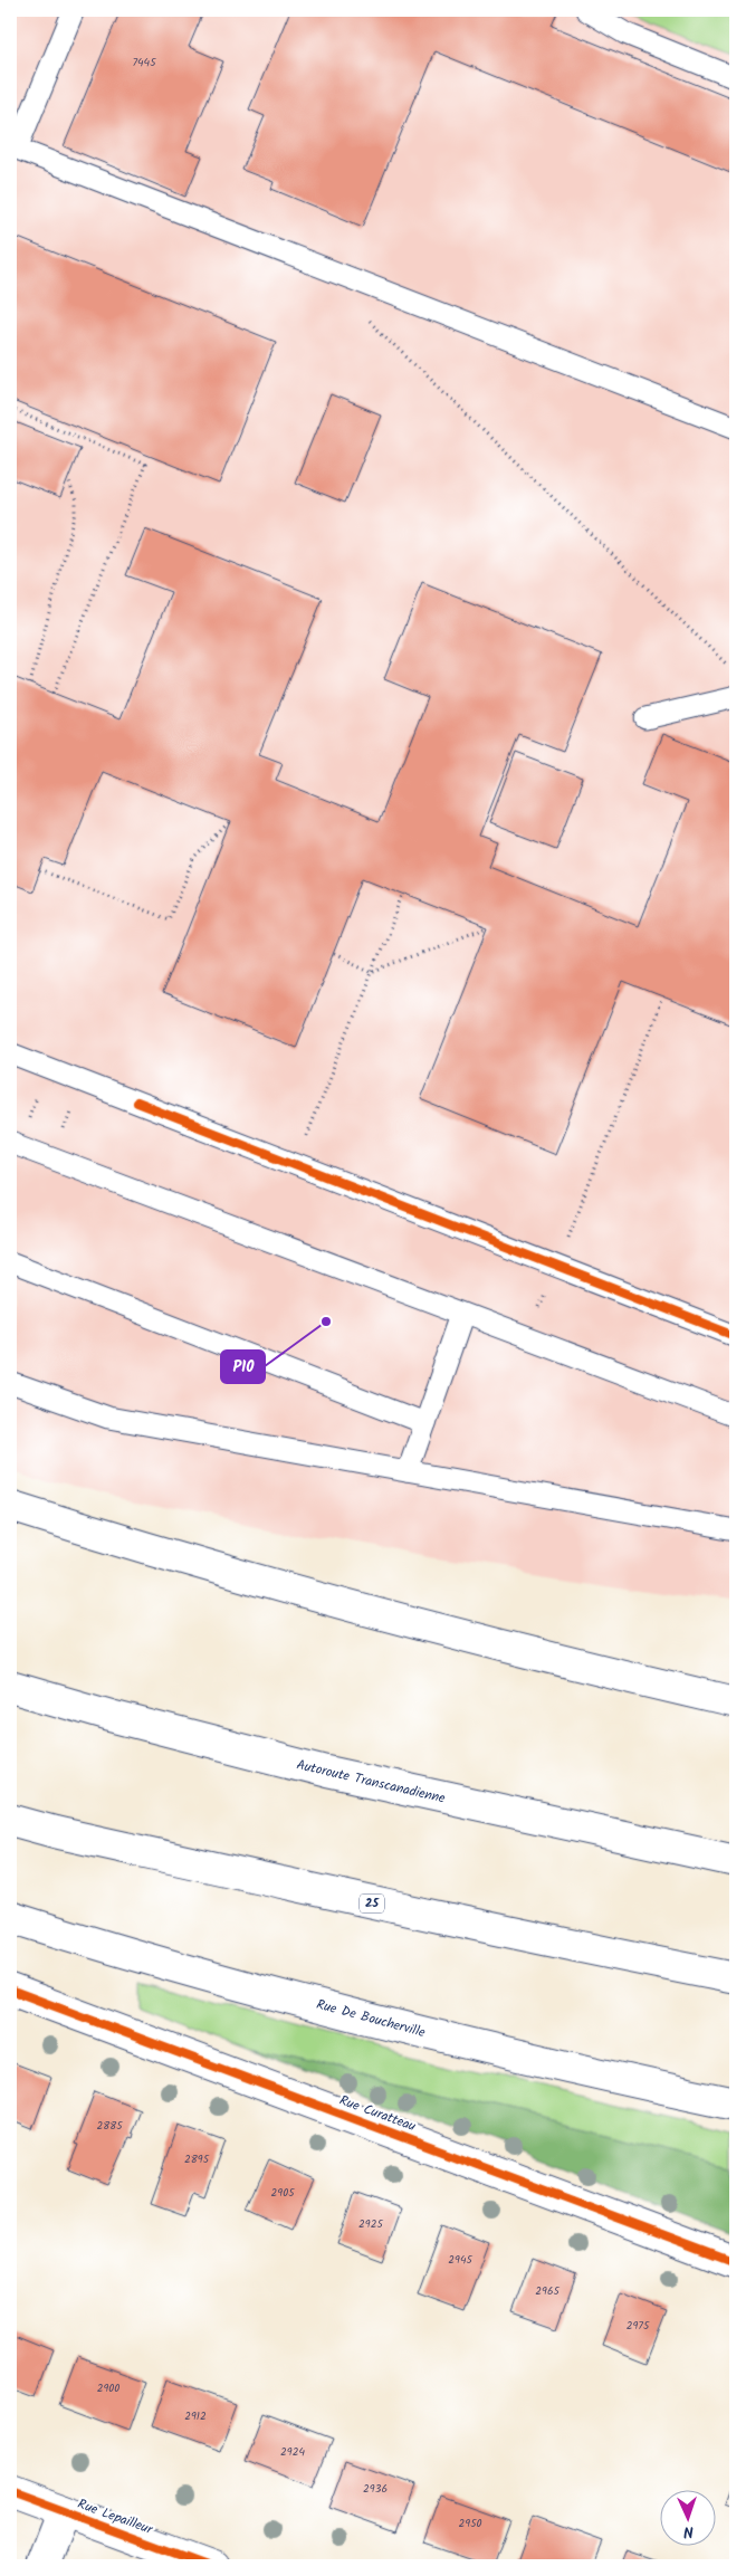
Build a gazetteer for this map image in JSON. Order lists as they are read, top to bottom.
{
  "streets": {
    "main road": [
      "Autoroute Transcanadienne",
      "25",
      "Rue De Boucherville",
      "Rue Curatteau",
      "Rue Lepailleur"
    ]
  },
  "places": ["P10"],
  "house_numbers": [
    "7445",
    "2885",
    "2895",
    "2905",
    "2925",
    "2945",
    "2965",
    "2975",
    "2900",
    "2912",
    "2924",
    "2936",
    "2950"
  ],
  "north": "bottom"
}
